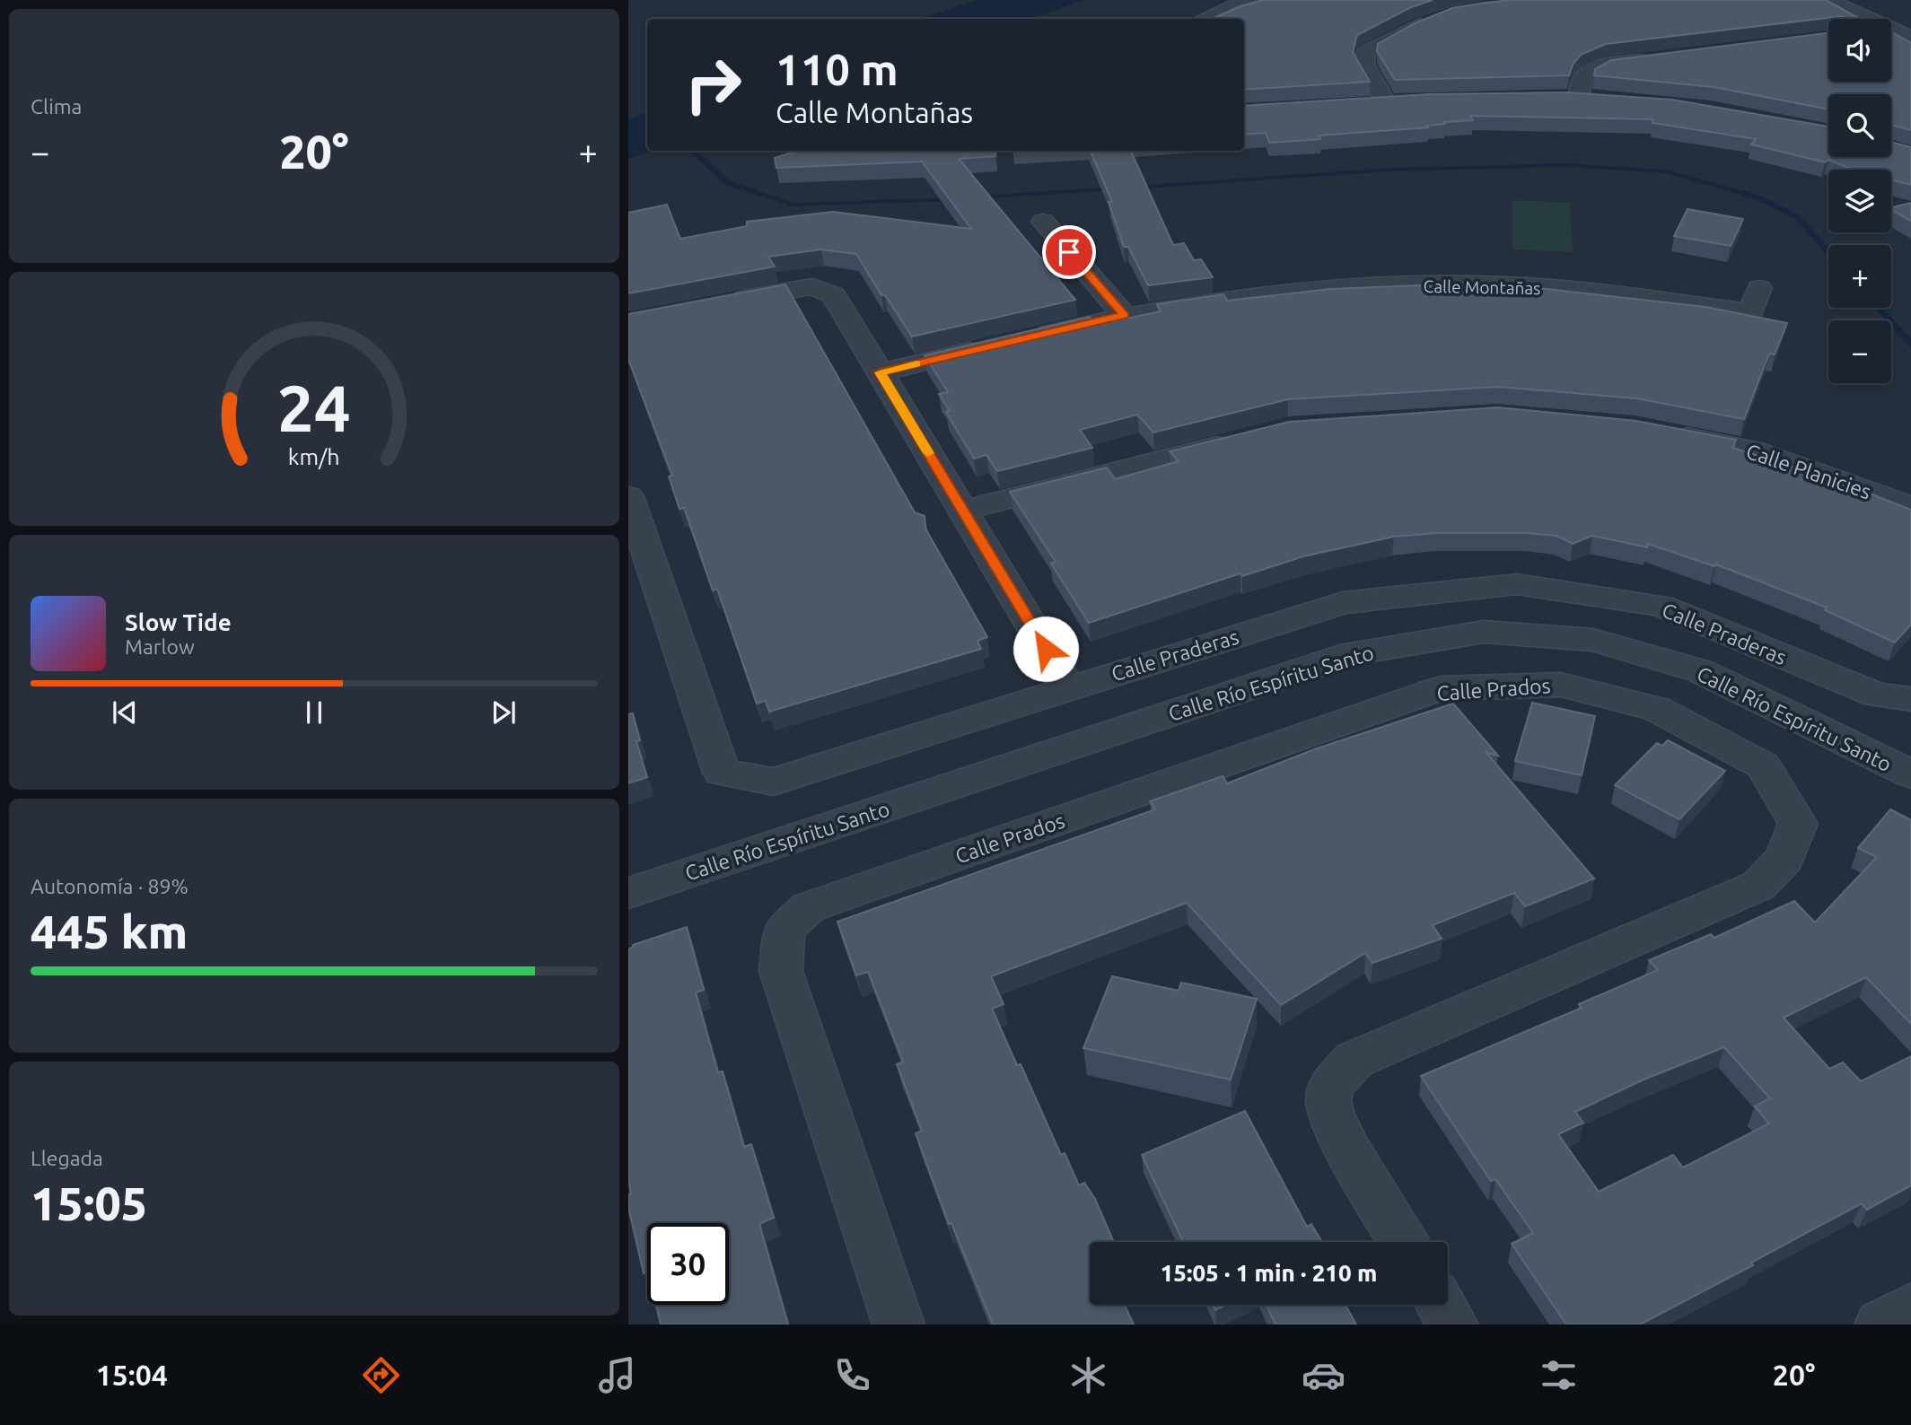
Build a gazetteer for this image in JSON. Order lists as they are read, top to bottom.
{
  "streets": {
    "street": [
      "Calle Montañas",
      "Calle Planicies",
      "Calle Praderas",
      "Calle Río Espíritu Santo",
      "Calle Prados"
    ]
  },
  "page": {
    "tile": [
      "Clima",
      ["Autonomía · 89%", "445 km"],
      ["Llegada", "15:05"]
    ],
    "map_buttons": ["+", "−"],
    "turn": ["110 m", "Calle Montañas"],
    "heat": ["−", "20°", "+"],
    "song": ["Slow Tide", "Marlow"],
    "limit": "30",
    "trip": "15:05 · 1 min · 210 m",
    "tabs": ["15:04", "20°"],
    "gauge": ["24", "km/h"]
  }
}
